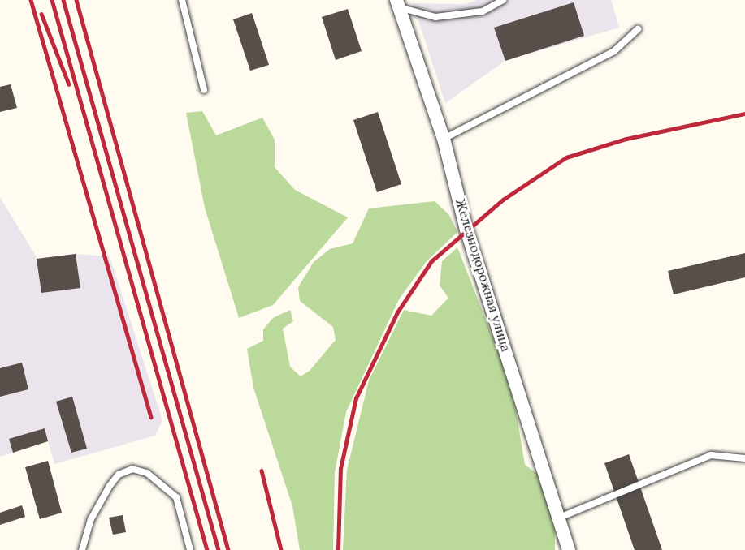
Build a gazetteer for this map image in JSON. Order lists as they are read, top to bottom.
{
  "streets": {
    "street": ["Железнодорожная улица"]
  }
}
